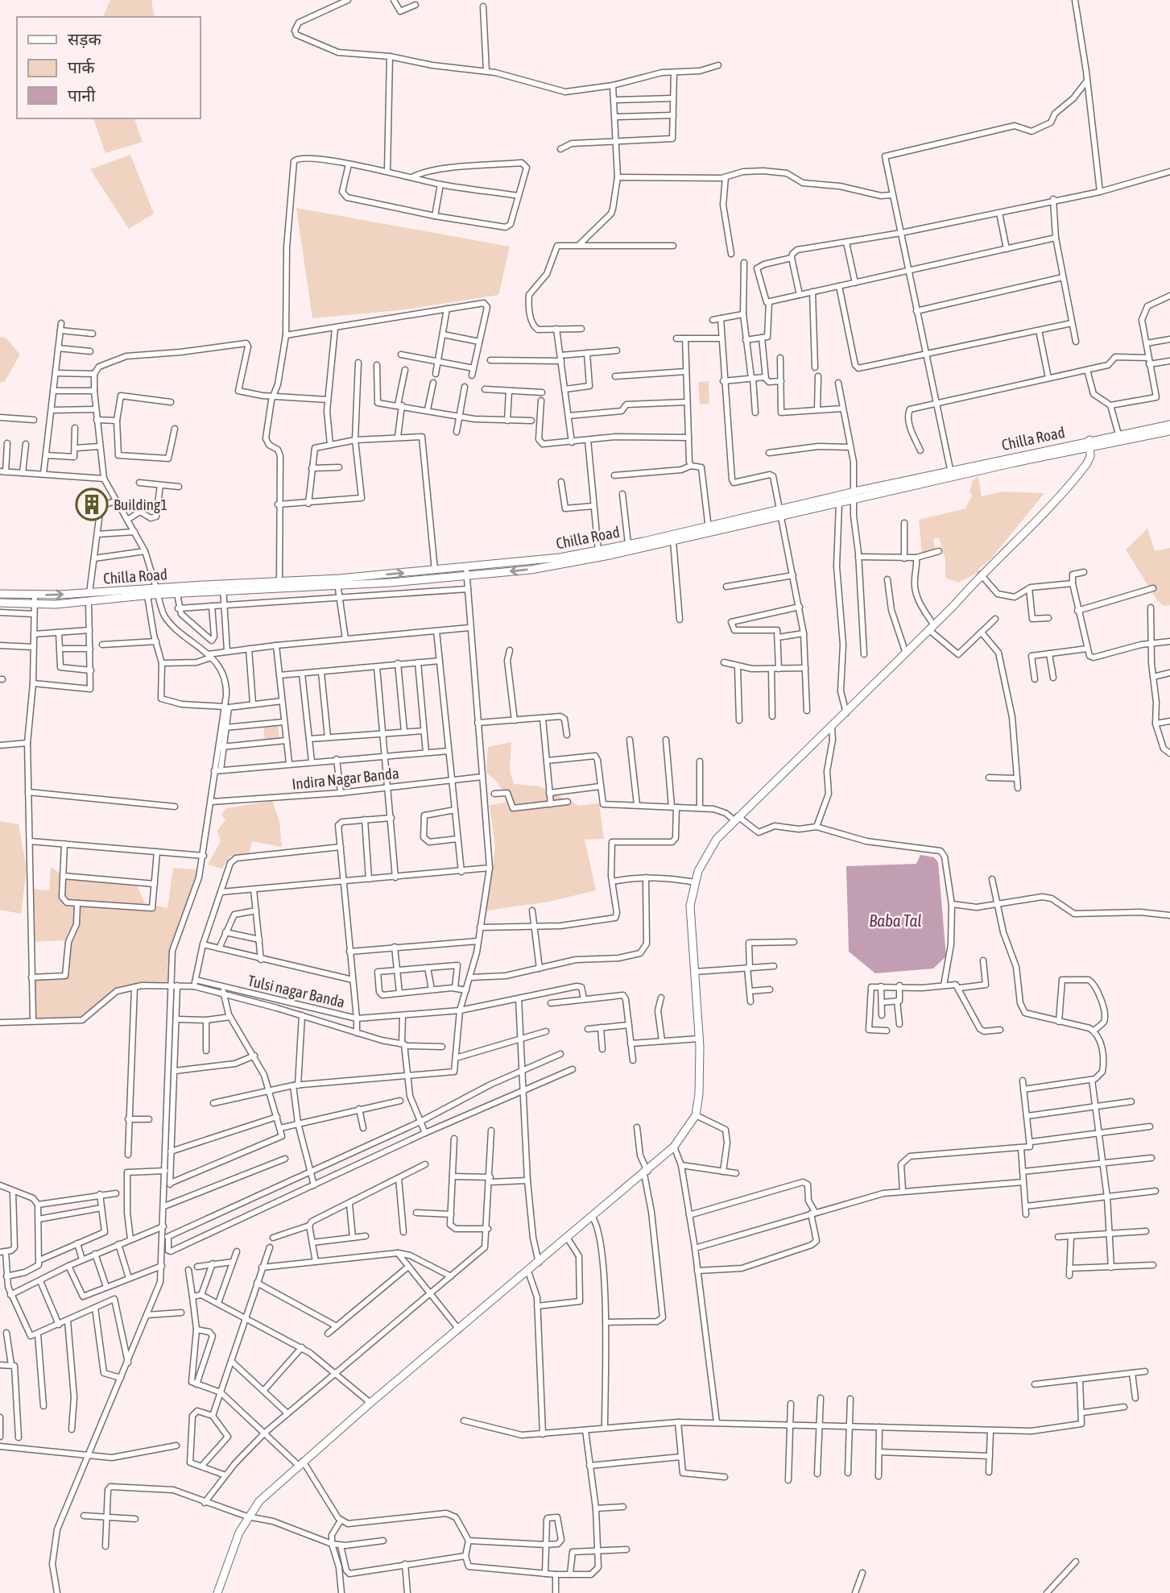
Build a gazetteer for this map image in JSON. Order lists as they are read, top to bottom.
{
  "streets": {
    "main road": ["Chilla Road"],
    "street": ["Indira Nagar Banda", "Tulsi nagar Banda"]
  },
  "water": ["Baba Tal"],
  "places": {
    "building": ["Building1"]
  },
  "legend": ["सड़क", "पार्क", "पानी"]
}
